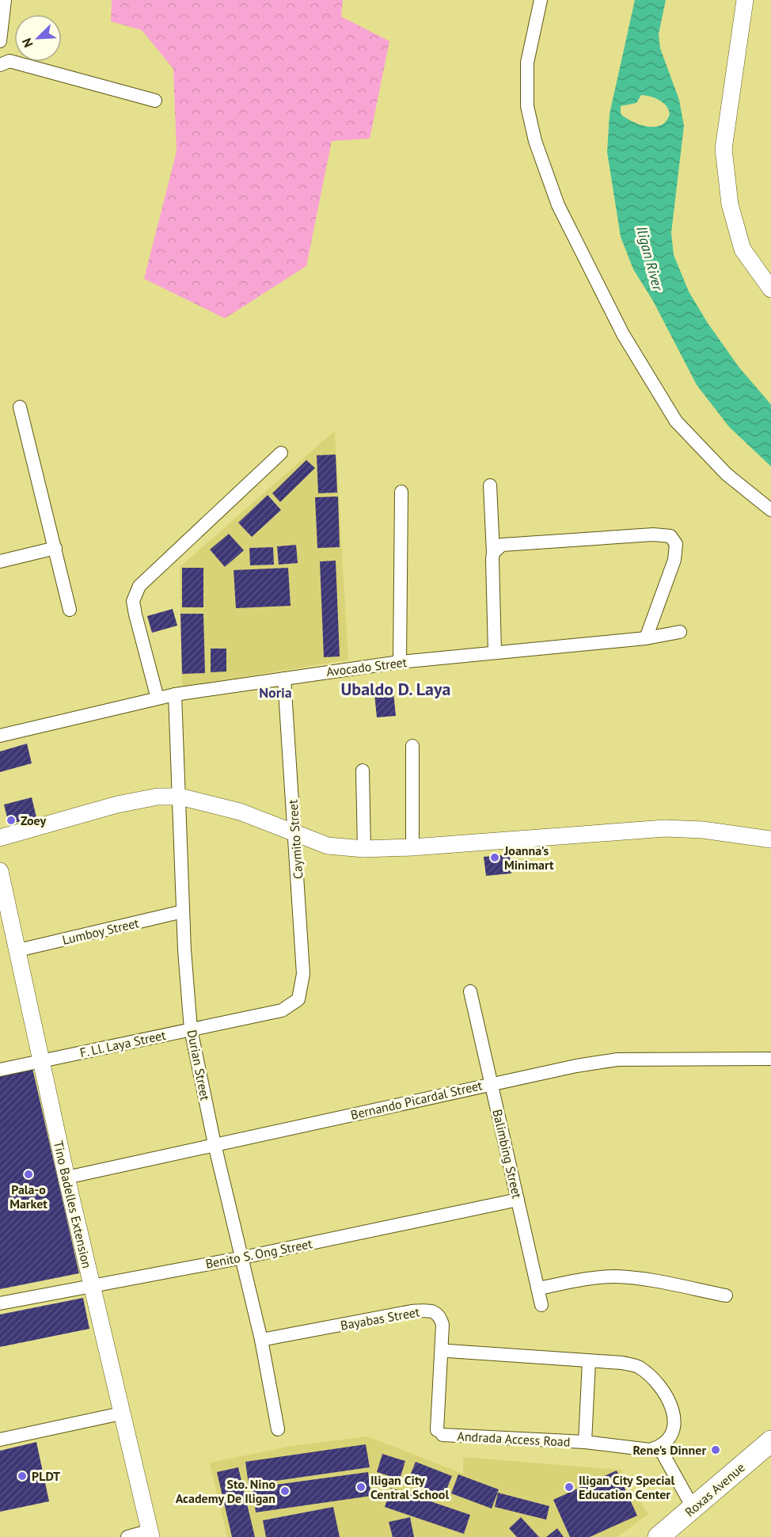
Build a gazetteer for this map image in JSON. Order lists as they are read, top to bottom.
{
  "streets": {
    "highway": ["Roxas Avenue"],
    "street": [
      "Avocado Street",
      "Caymito Street",
      "Lumboy Street",
      "F. Ll. Laya Street",
      "Durian Street",
      "Bernando Picardal Street",
      "Balimbing Street",
      "Tino Badelles Extension",
      "Benito S. Ong Street",
      "Bayabas Street",
      "Andrada Access Road"
    ]
  },
  "crossings": [
    ["Avocado Street", "Caymito Street"],
    ["Avocado Street", "Durian Street"],
    ["Caymito Street", "F. Ll. Laya Street"],
    ["Lumboy Street", "Durian Street"],
    ["Lumboy Street", "Tino Badelles Extension"],
    ["F. Ll. Laya Street", "Durian Street"],
    ["F. Ll. Laya Street", "Tino Badelles Extension"],
    ["Durian Street", "Bernando Picardal Street"],
    ["Durian Street", "Benito S. Ong Street"],
    ["Durian Street", "Bayabas Street"],
    ["Bernando Picardal Street", "Balimbing Street"],
    ["Bernando Picardal Street", "Tino Badelles Extension"],
    ["Balimbing Street", "Benito S. Ong Street"],
    ["Tino Badelles Extension", "Benito S. Ong Street"],
    ["Bayabas Street", "Andrada Access Road"]
  ],
  "districts": ["Ubaldo D. Laya", "Noria"],
  "water": ["Iligan River"],
  "places": [
    "Zoey",
    "Joanna's Minimart",
    "Pala-o Market",
    "Rene's Dinner",
    "PLDT",
    "Iligan City Central School",
    "Iligan City Special Education Center",
    "Sto. Nino Academy De Iligan"
  ],
  "north": "bottom left"
}
